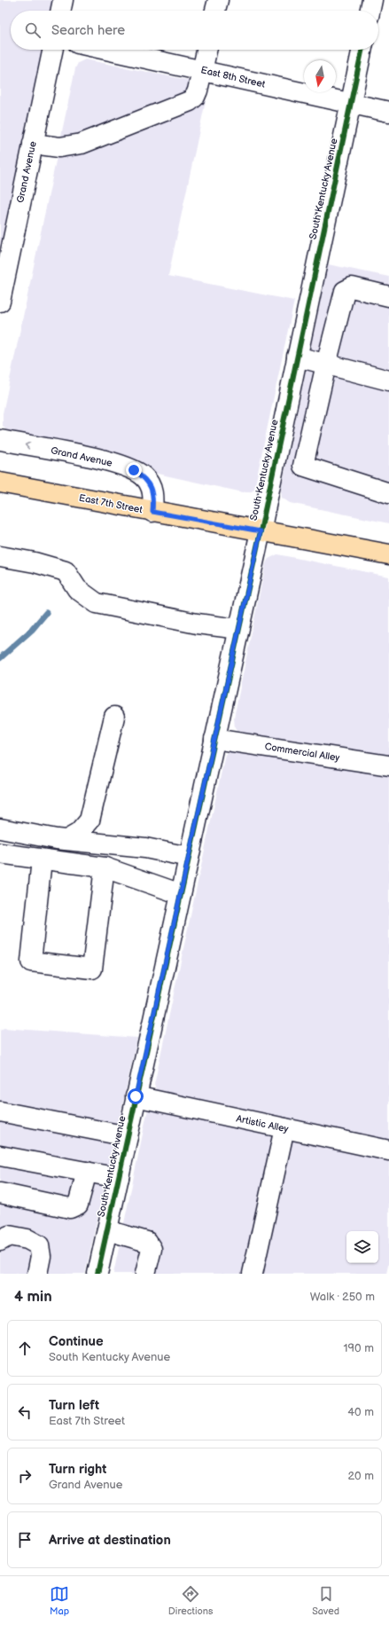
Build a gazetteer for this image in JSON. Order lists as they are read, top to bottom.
{
  "streets": {
    "main road": ["East 7th Street"],
    "street": [
      "East 8th Street",
      "Grand Avenue",
      "South Kentucky Avenue",
      "Commercial Alley",
      "Artistic Alley"
    ]
  },
  "crossings": [
    ["East 8th Street", "South Kentucky Avenue"],
    ["Grand Avenue", "East 7th Street"],
    ["South Kentucky Avenue", "East 7th Street"],
    ["South Kentucky Avenue", "Commercial Alley"],
    ["South Kentucky Avenue", "Artistic Alley"]
  ],
  "one_way": ["Grand Avenue"],
  "north": "bottom",
  "page": {
    "search": "Search here",
    "heading": ["4 min", "Walk · 250 m"],
    "list": [
      ["Continue", "South Kentucky Avenue", "190 m"],
      ["Turn left", "East 7th Street", "40 m"],
      ["Turn right", "Grand Avenue", "20 m"],
      "Arrive at destination"
    ],
    "nav": ["Map", "Directions", "Saved"]
  }
}
